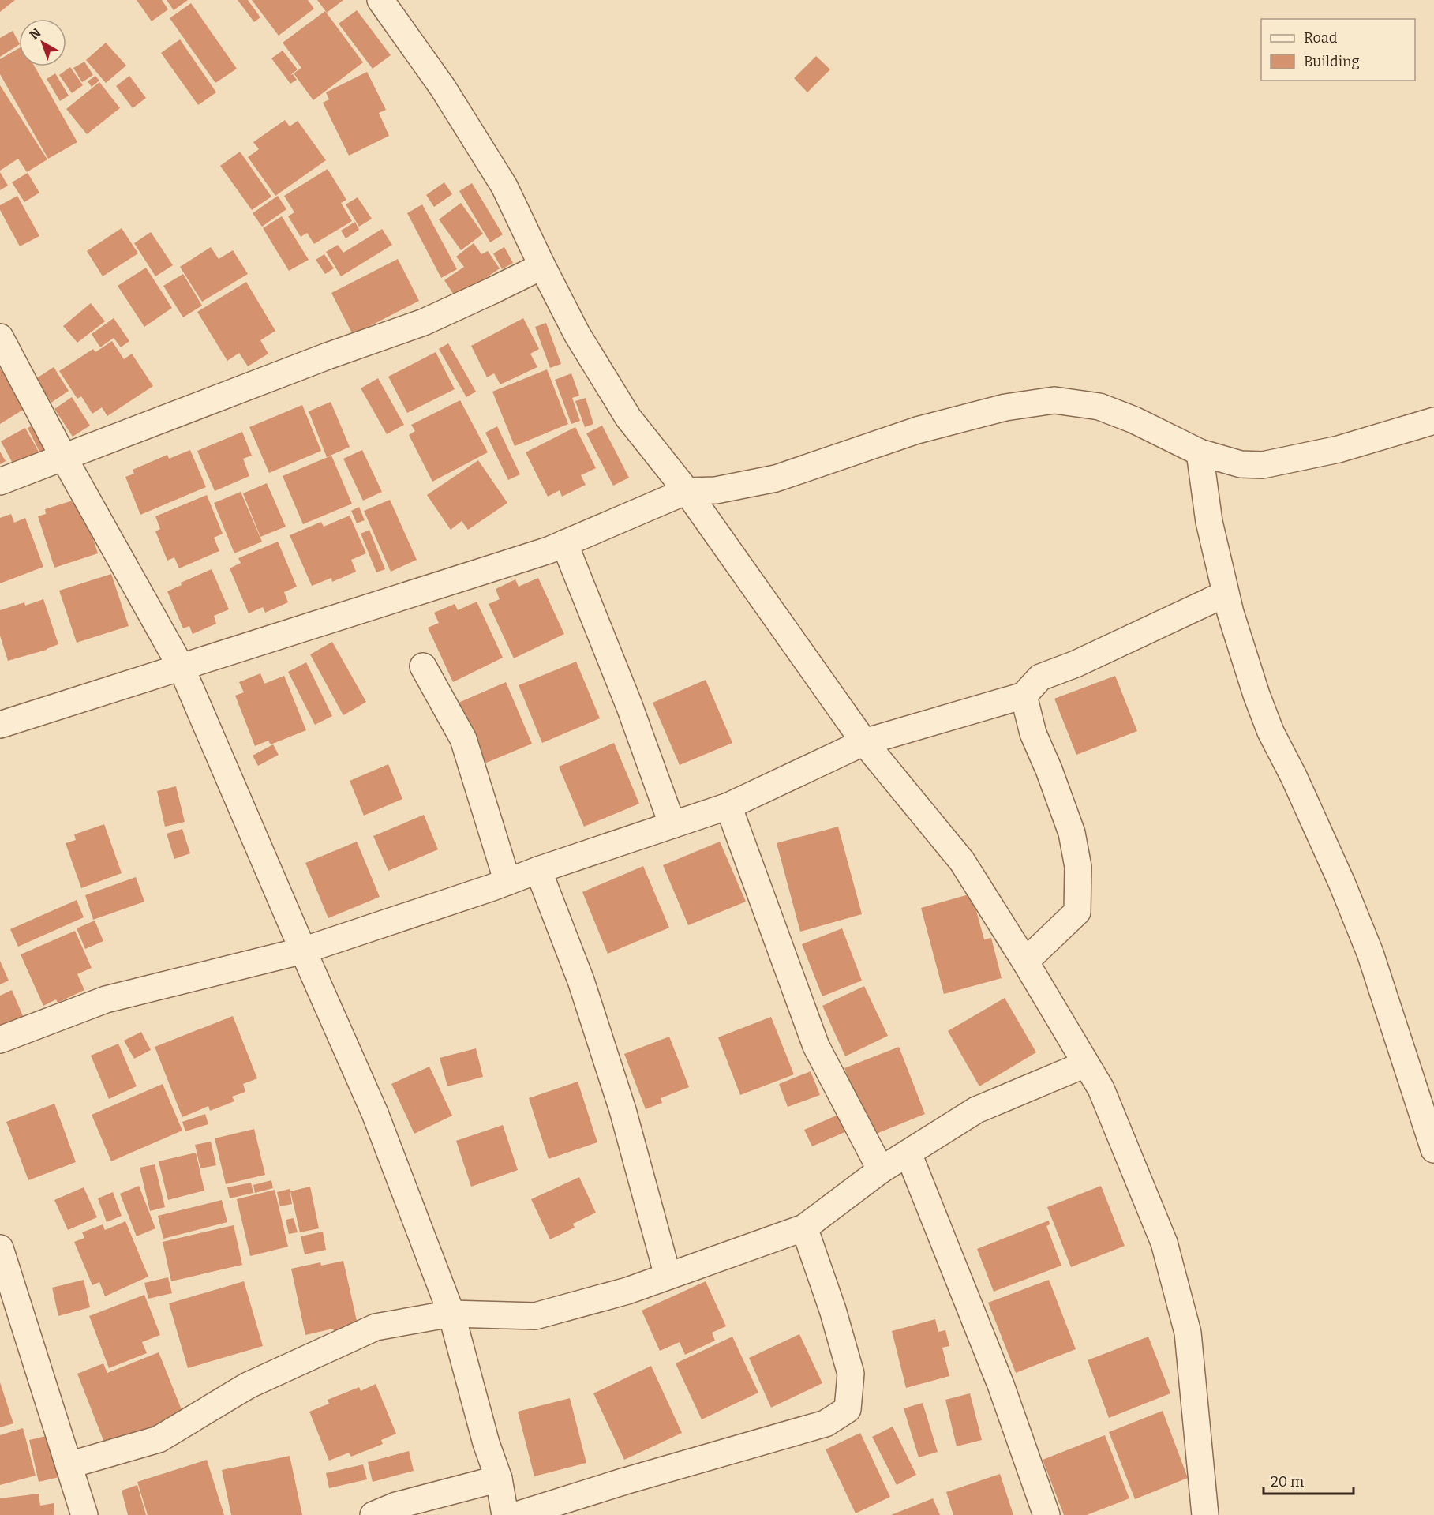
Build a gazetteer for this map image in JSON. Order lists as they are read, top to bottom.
{
  "legend": ["Road", "Building"],
  "scale_bar": "20 m",
  "north": "top left"
}
